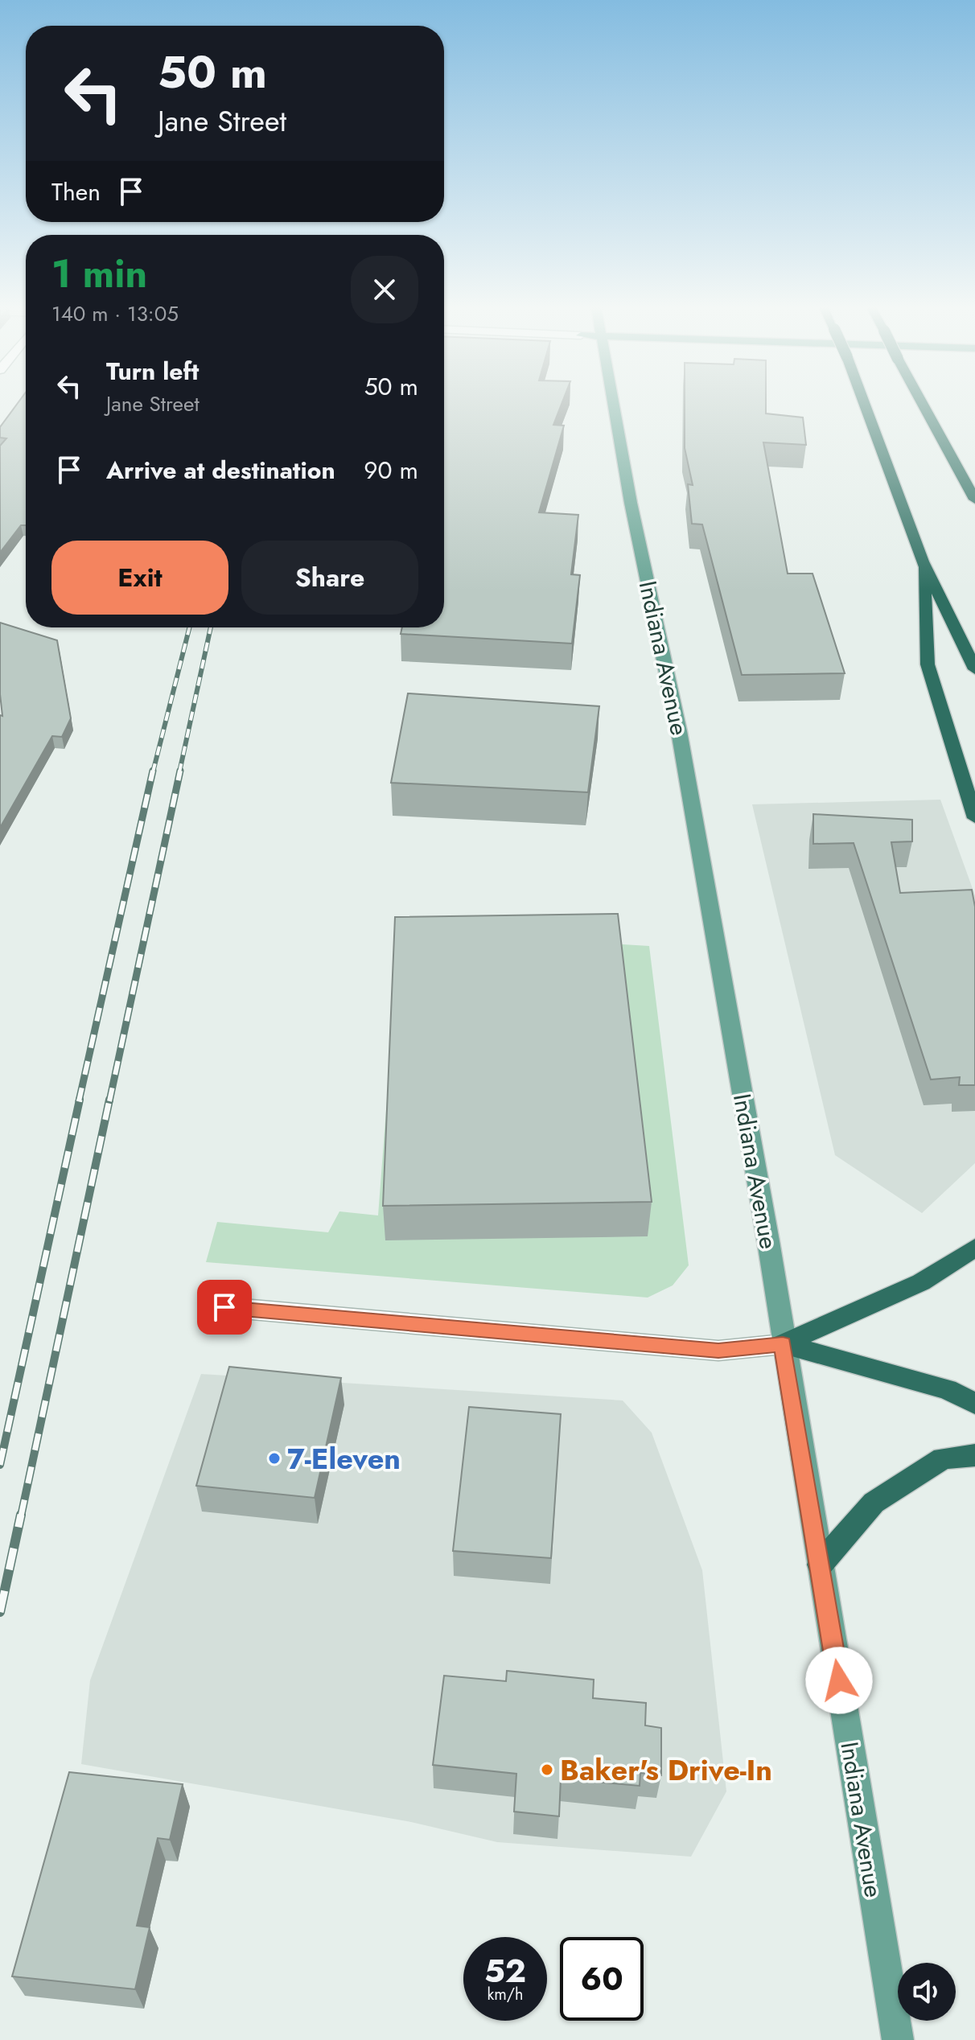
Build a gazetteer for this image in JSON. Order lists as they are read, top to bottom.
{
  "streets": {
    "main road": ["Indiana Avenue"]
  },
  "places": ["7-Eleven", "Baker's Drive-In"],
  "page": {
    "turn": ["50 m", "Jane Street"],
    "then": "Then",
    "heading": ["1 min", "140 m · 13:05"],
    "list": [
      {
        "name": "Turn left",
        "note": "Jane Street",
        "value": "50 m"
      },
      {
        "name": "Arrive at destination",
        "value": "90 m"
      }
    ],
    "buttons": ["Exit", "Share"],
    "speed": "52 km/h",
    "limit": "60"
  }
}
